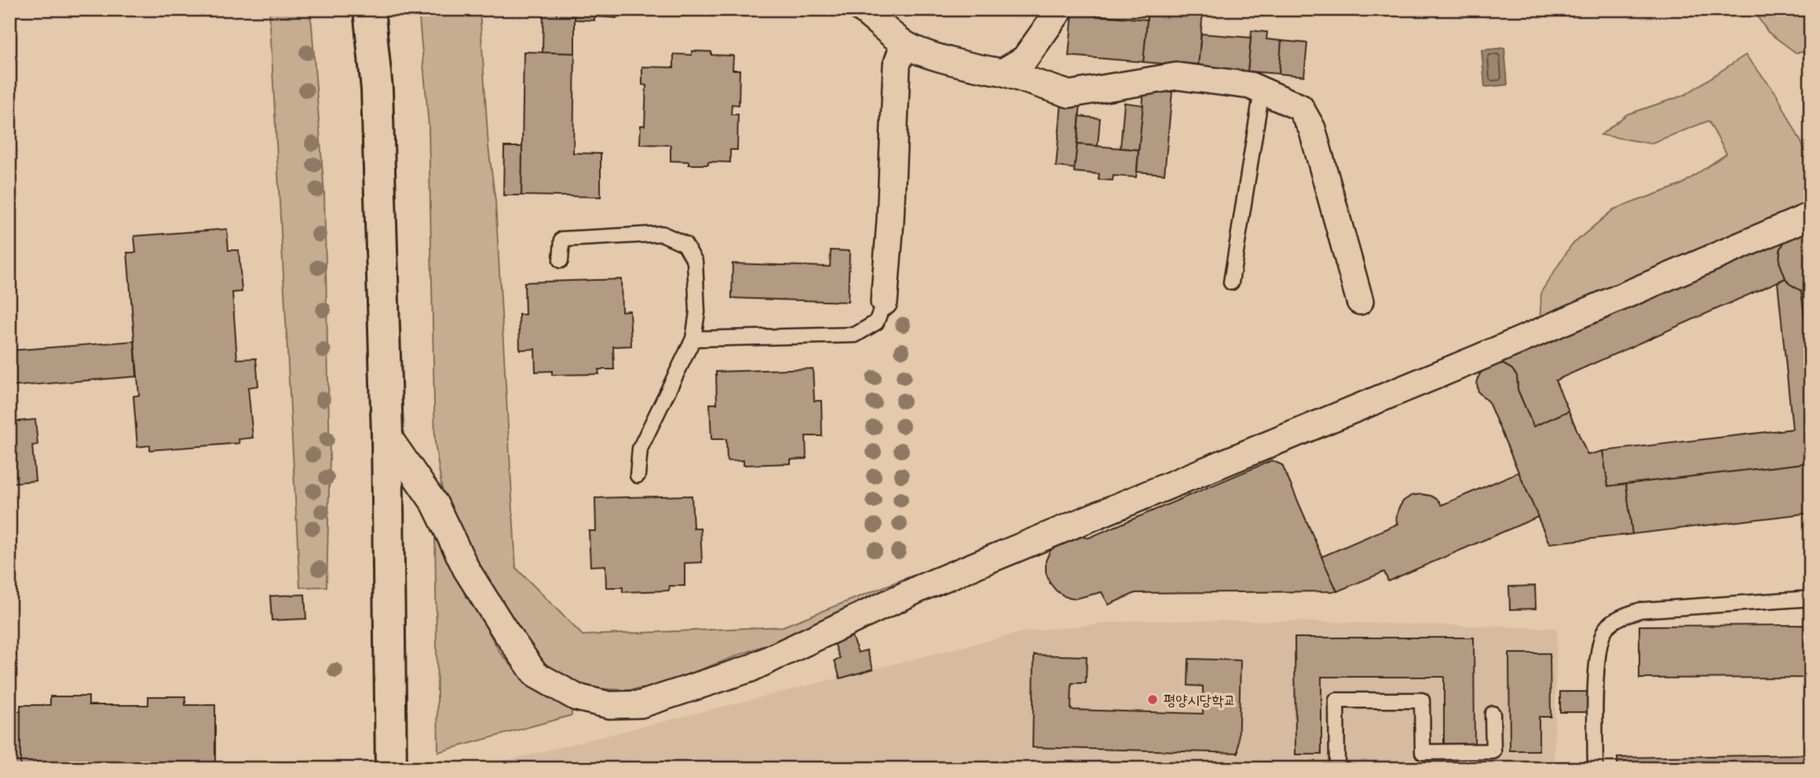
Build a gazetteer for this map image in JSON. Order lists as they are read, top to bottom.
{
  "places": ["평양시당학교"]
}
